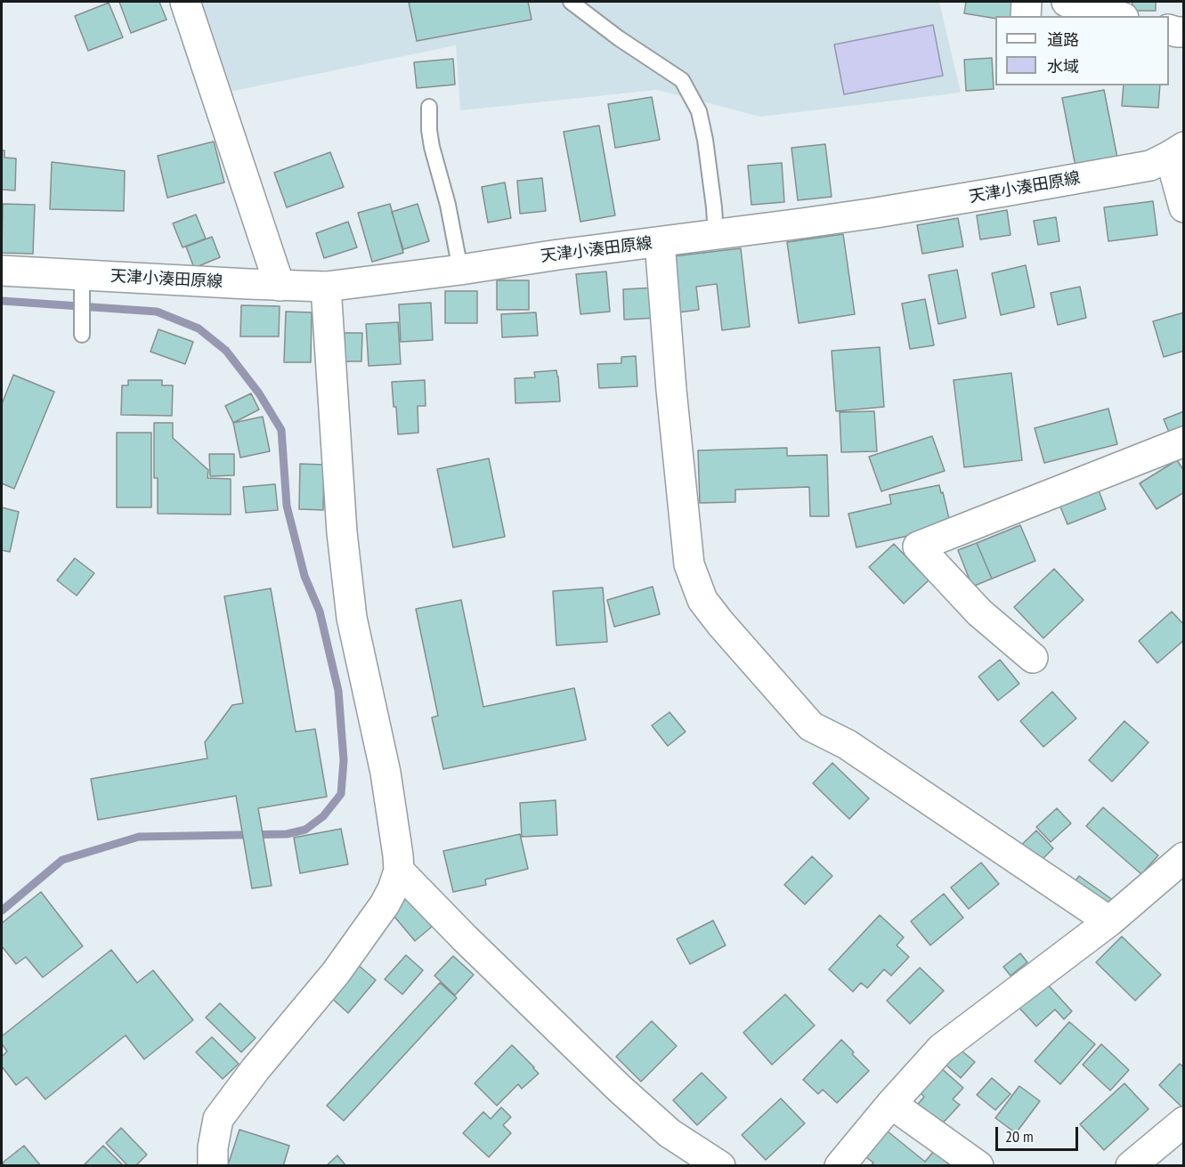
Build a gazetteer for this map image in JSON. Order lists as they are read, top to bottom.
{
  "streets": {
    "street": ["天津小湊田原線"]
  },
  "legend": ["道路", "水域"],
  "scale_bar": "20 m"
}
